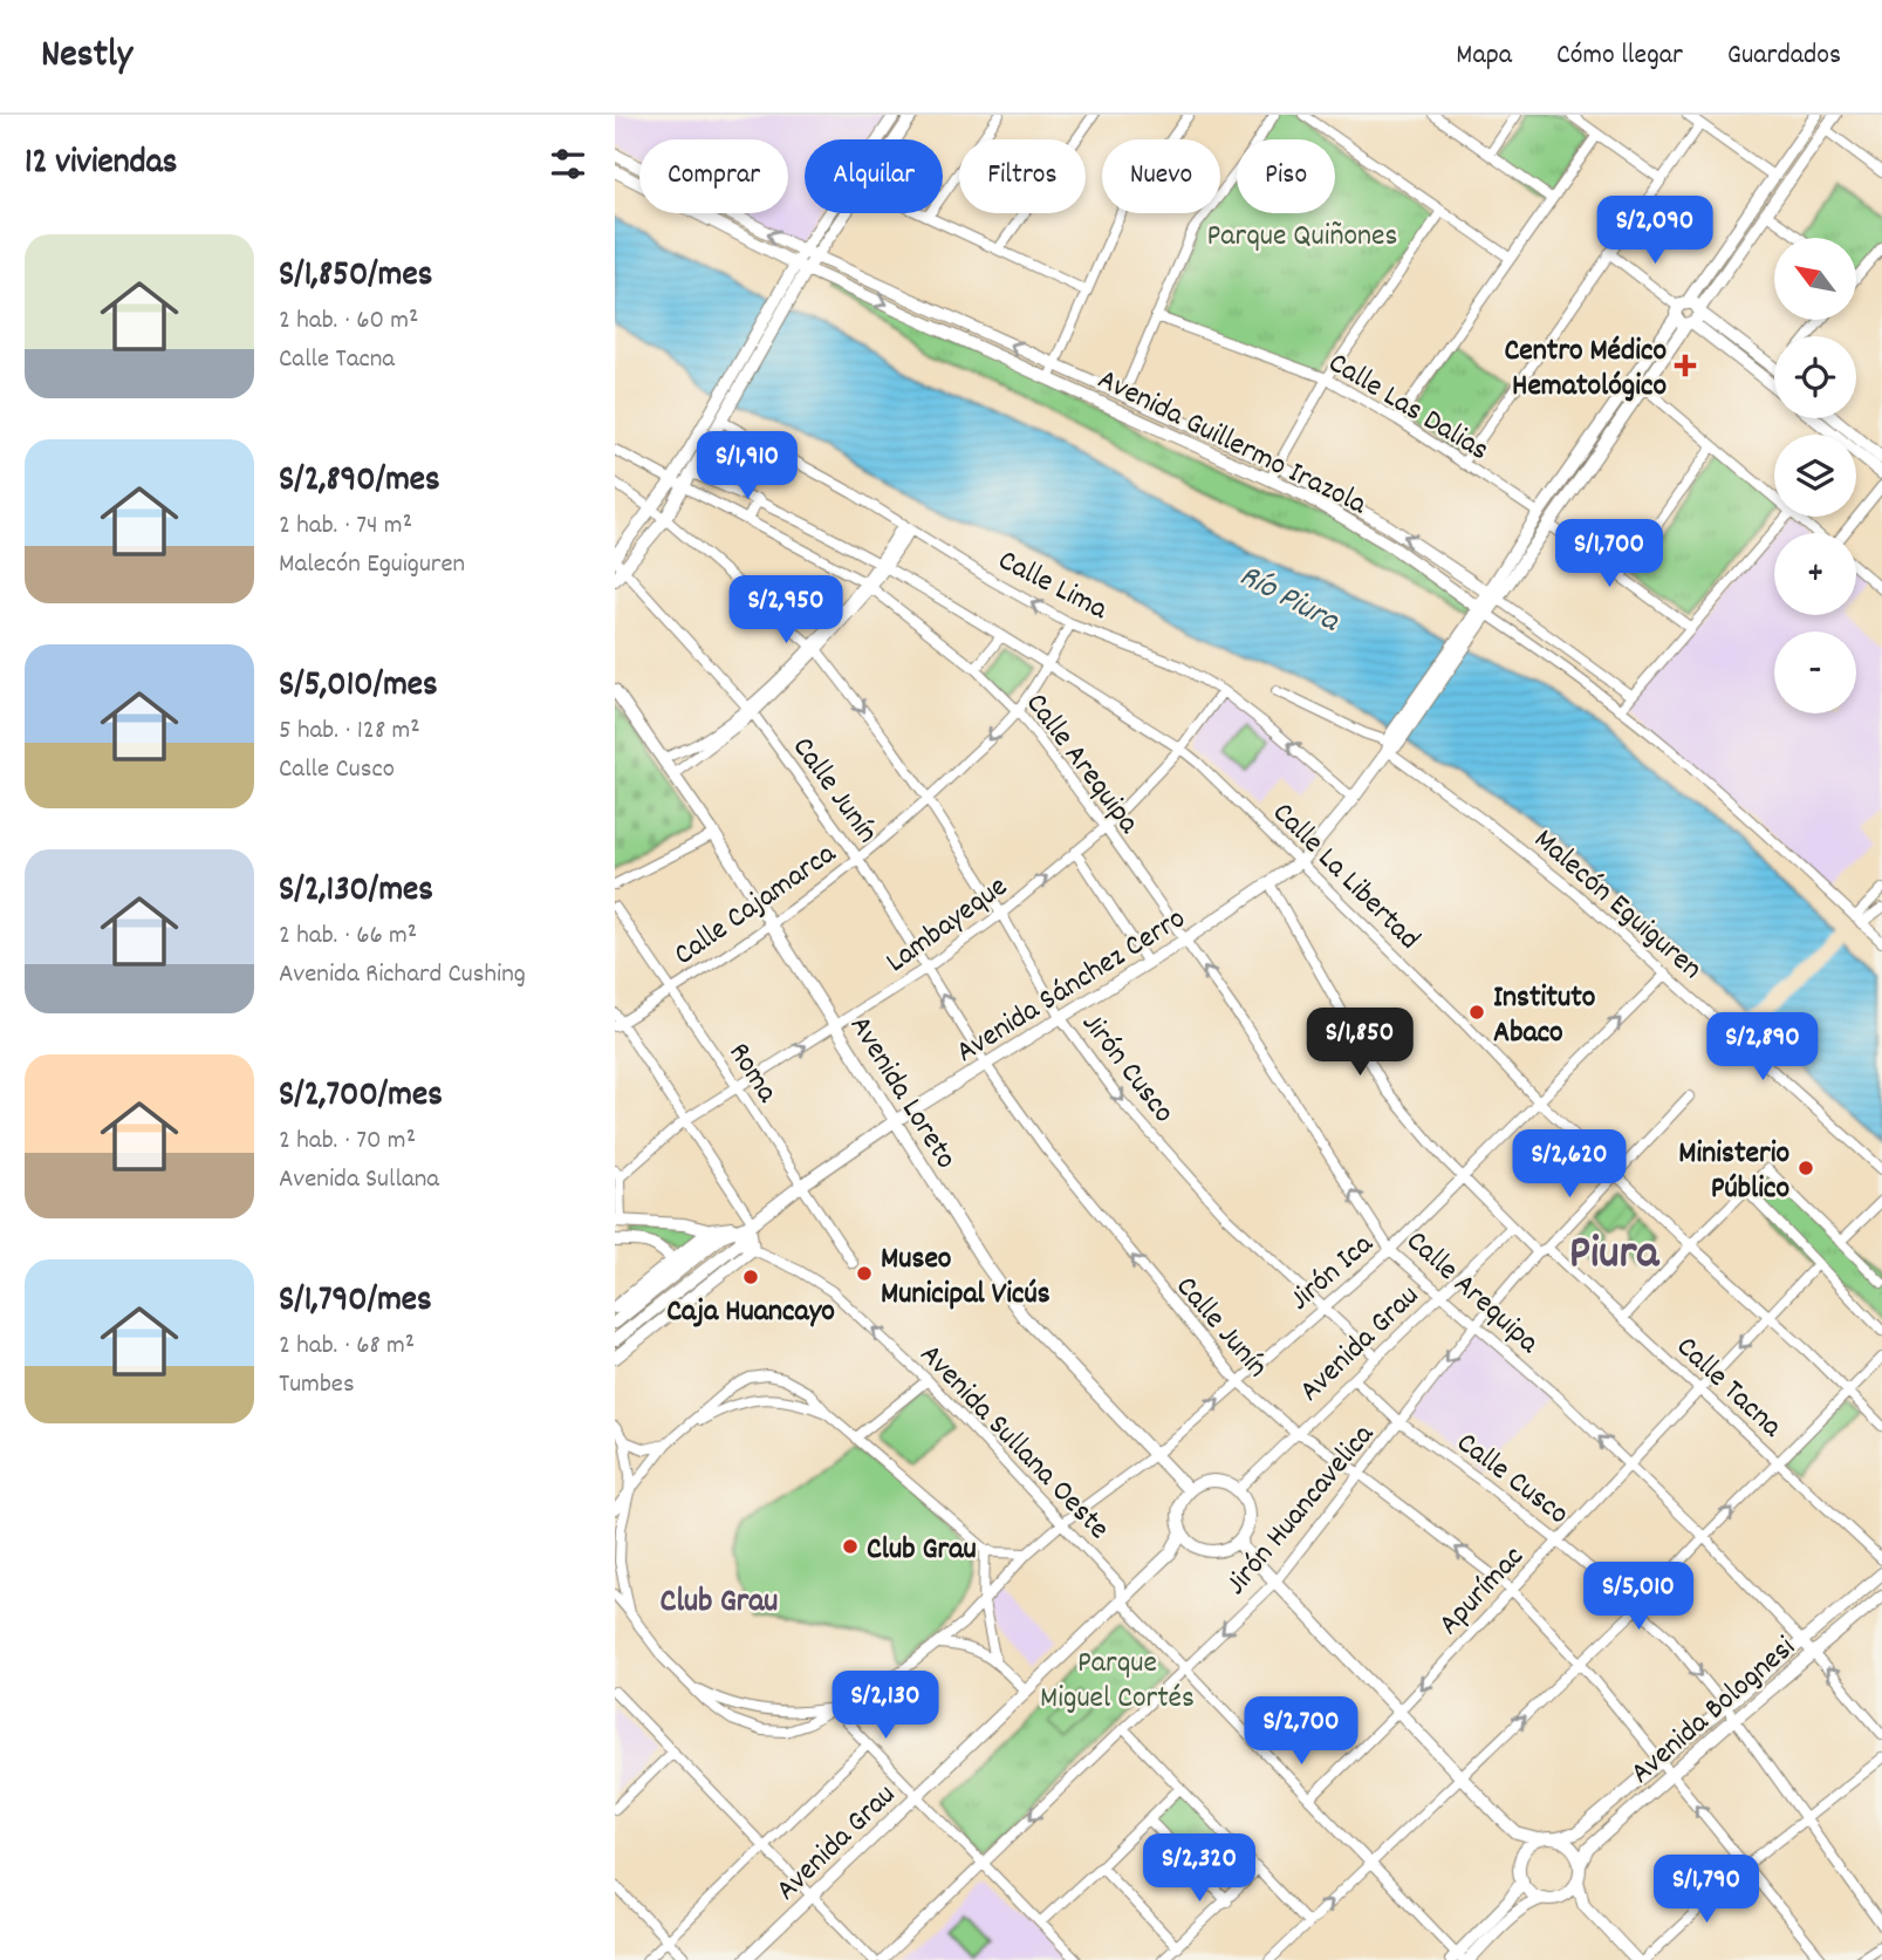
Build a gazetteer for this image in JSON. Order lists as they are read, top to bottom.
{
  "streets": {
    "main road": [
      "Avenida Guillermo Irazola",
      "Avenida Sánchez Cerro",
      "Avenida Loreto",
      "Avenida Grau",
      "Avenida Bolognesi"
    ],
    "street": [
      "Calle Las Dalias",
      "Calle Lima",
      "Calle Arequipa",
      "Calle Junín",
      "Calle La Libertad",
      "Calle Cajamarca",
      "Malecón Eguiguren",
      "Lambayeque",
      "Jirón Cusco",
      "Roma",
      "Jirón Ica",
      "Calle Tacna",
      "Avenida Sullana Oeste",
      "Calle Cusco",
      "Jirón Huancavelica",
      "Apurímac"
    ]
  },
  "crossings": [
    ["Avenida Guillermo Irazola", "Avenida Sánchez Cerro"],
    ["Calle Lima", "Calle Cajamarca"],
    ["Calle Lima", "Lambayeque"],
    ["Calle Lima", "Avenida Sánchez Cerro"],
    ["Calle Arequipa", "Calle Cajamarca"],
    ["Calle Arequipa", "Lambayeque"],
    ["Calle Arequipa", "Avenida Sánchez Cerro"],
    ["Calle Arequipa", "Jirón Ica"],
    ["Calle Arequipa", "Avenida Grau"],
    ["Calle Arequipa", "Jirón Huancavelica"],
    ["Calle Arequipa", "Apurímac"],
    ["Calle Arequipa", "Avenida Bolognesi"],
    ["Calle Junín", "Calle Cajamarca"],
    ["Calle Junín", "Lambayeque"],
    ["Calle Junín", "Avenida Sánchez Cerro"],
    ["Calle Junín", "Jirón Ica"],
    ["Calle Junín", "Avenida Grau"],
    ["Calle Junín", "Jirón Huancavelica"],
    ["Calle Junín", "Apurímac"],
    ["Calle Junín", "Avenida Bolognesi"],
    ["Calle La Libertad", "Calle Cajamarca"],
    ["Calle La Libertad", "Lambayeque"],
    ["Calle La Libertad", "Avenida Sánchez Cerro"],
    ["Calle La Libertad", "Jirón Ica"],
    ["Calle La Libertad", "Jirón Huancavelica"],
    ["Calle La Libertad", "Apurímac"],
    ["Calle Cajamarca", "Jirón Cusco"],
    ["Calle Cajamarca", "Roma"],
    ["Calle Cajamarca", "Avenida Loreto"],
    ["Malecón Eguiguren", "Avenida Sánchez Cerro"],
    ["Malecón Eguiguren", "Jirón Ica"],
    ["Lambayeque", "Jirón Cusco"],
    ["Lambayeque", "Roma"],
    ["Lambayeque", "Avenida Loreto"],
    ["Avenida Sánchez Cerro", "Jirón Cusco"],
    ["Avenida Sánchez Cerro", "Roma"],
    ["Avenida Sánchez Cerro", "Avenida Loreto"],
    ["Avenida Sánchez Cerro", "Calle Tacna"],
    ["Avenida Sánchez Cerro", "Avenida Sullana Oeste"],
    ["Jirón Cusco", "Jirón Ica"],
    ["Jirón Cusco", "Avenida Grau"],
    ["Avenida Loreto", "Jirón Ica"],
    ["Avenida Loreto", "Avenida Grau"],
    ["Jirón Ica", "Calle Tacna"],
    ["Jirón Ica", "Avenida Sullana Oeste"],
    ["Avenida Grau", "Calle Tacna"],
    ["Avenida Grau", "Avenida Sullana Oeste"],
    ["Avenida Grau", "Calle Cusco"],
    ["Calle Tacna", "Jirón Huancavelica"],
    ["Calle Tacna", "Apurímac"],
    ["Avenida Sullana Oeste", "Jirón Huancavelica"],
    ["Avenida Sullana Oeste", "Apurímac"],
    ["Calle Cusco", "Jirón Huancavelica"],
    ["Calle Cusco", "Apurímac"],
    ["Calle Cusco", "Avenida Bolognesi"]
  ],
  "one_way": [
    "Calle Lima",
    "Calle Arequipa",
    "Calle Junín",
    "Jirón Cusco",
    "Apurímac"
  ],
  "districts": ["Piura", "Club Grau"],
  "water": ["Río Piura"],
  "parks": ["Parque Quiñones", "Parque Miguel Cortés"],
  "places": {
    "health": ["Centro Médico Hematológico"],
    "other": [
      "Instituto Abaco",
      "Ministerio Público",
      "Museo Municipal Vicús",
      "Caja Huancayo",
      "Club Grau"
    ]
  },
  "north": "top left",
  "page": {
    "header": "Nestly",
    "nav": ["Mapa", "Cómo llegar", "Guardados"],
    "heading": "12 viviendas",
    "chip": [
      "Comprar",
      "Alquilar",
      "Filtros",
      "Nuevo",
      "Piso"
    ],
    "price": [
      "S/2,090",
      "S/1,910",
      "S/1,700",
      "S/2,950",
      "S/1,850",
      "S/2,890",
      "S/2,620",
      "S/5,010",
      "S/2,130",
      "S/2,700",
      "S/2,320",
      "S/1,790"
    ],
    "list": [
      {
        "name": "S/1,850/mes",
        "note": "2 hab. · 60 m² · Calle Tacna"
      },
      {
        "name": "S/2,890/mes",
        "note": "2 hab. · 74 m² · Malecón Eguiguren"
      },
      {
        "name": "S/5,010/mes",
        "note": "5 hab. · 128 m² · Calle Cusco"
      },
      {
        "name": "S/2,130/mes",
        "note": "2 hab. · 66 m² · Avenida Richard Cushing"
      },
      {
        "name": "S/2,700/mes",
        "note": "2 hab. · 70 m² · Avenida Sullana"
      },
      {
        "name": "S/1,790/mes",
        "note": "2 hab. · 68 m² · Tumbes"
      }
    ],
    "map_buttons": ["+", "−"]
  }
}
